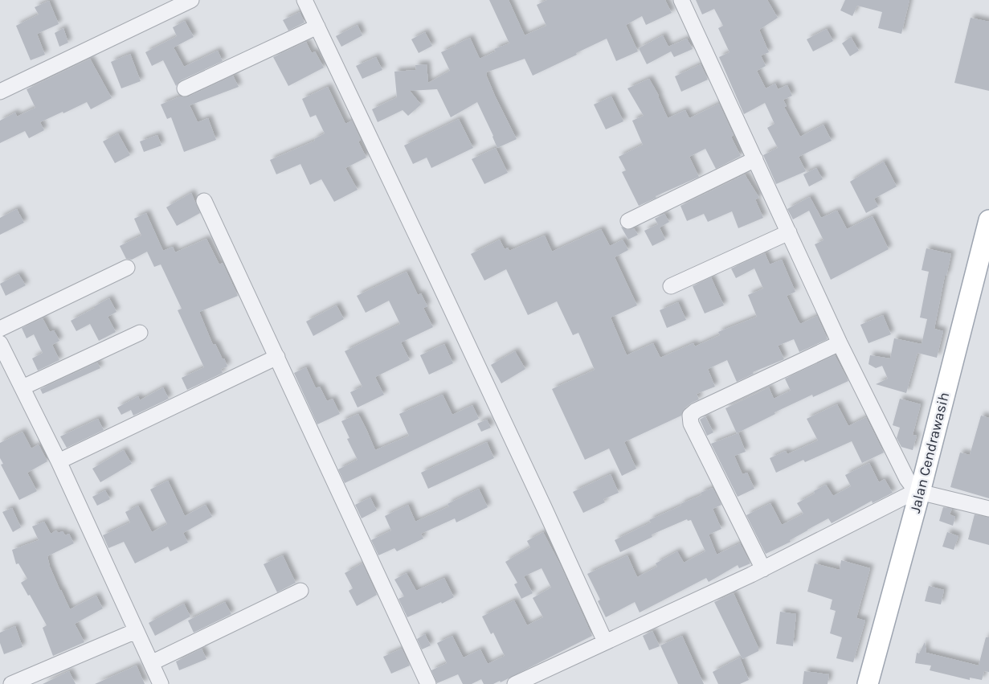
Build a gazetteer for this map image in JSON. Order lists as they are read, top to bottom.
{
  "streets": {
    "main road": ["Jalan Cendrawasih"]
  }
}
